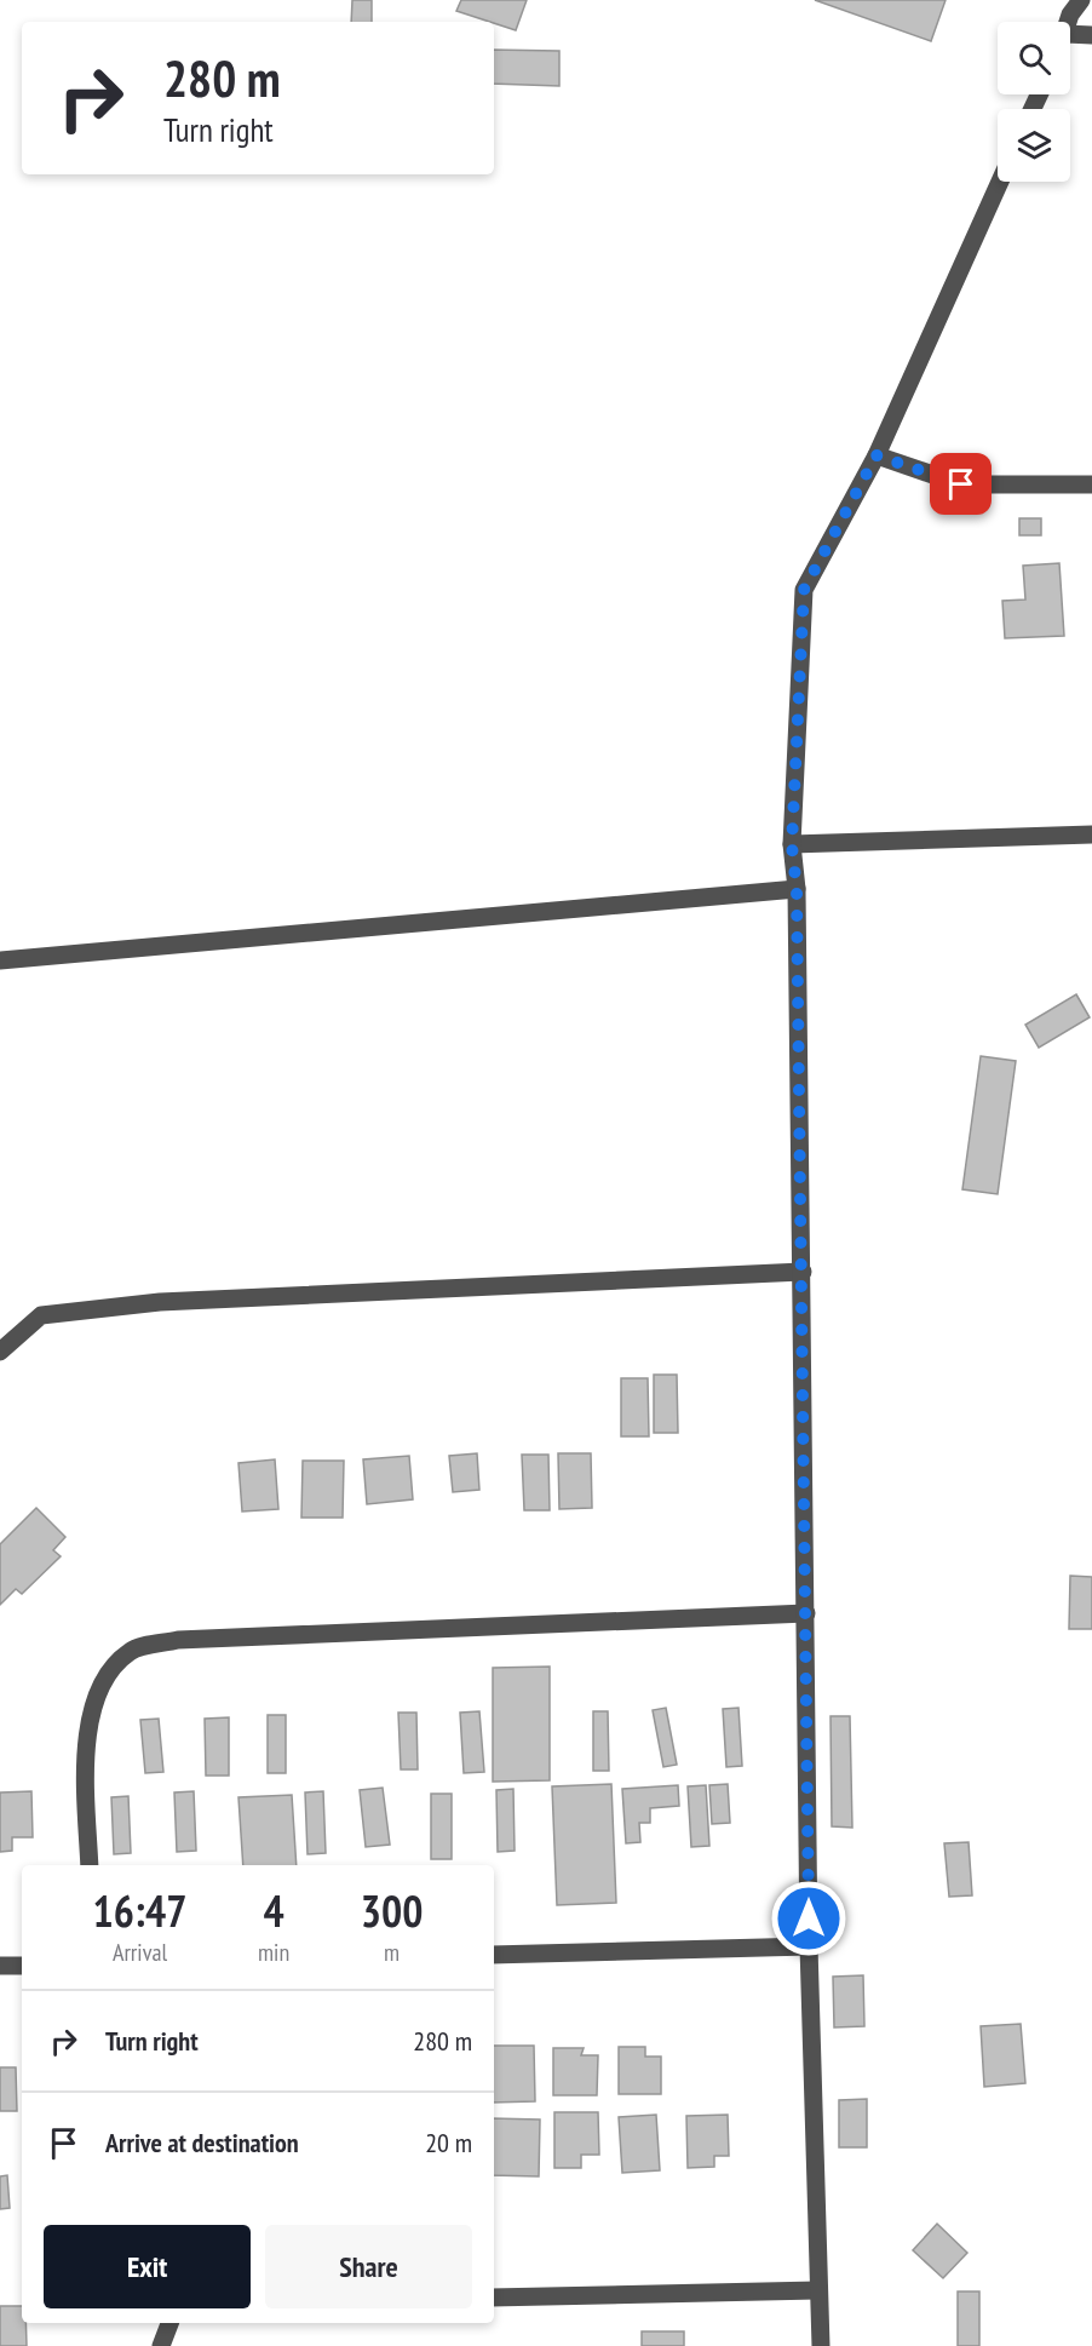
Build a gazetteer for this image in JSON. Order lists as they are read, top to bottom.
{
  "page": {
    "turn": ["280 m", "Turn right"],
    "eta": [
      "16:47",
      "Arrival",
      "4",
      "min",
      "300",
      "m"
    ],
    "list": [
      {
        "name": "Turn right",
        "value": "280 m"
      },
      {
        "name": "Arrive at destination",
        "value": "20 m"
      }
    ],
    "buttons": ["Exit", "Share"]
  }
}
